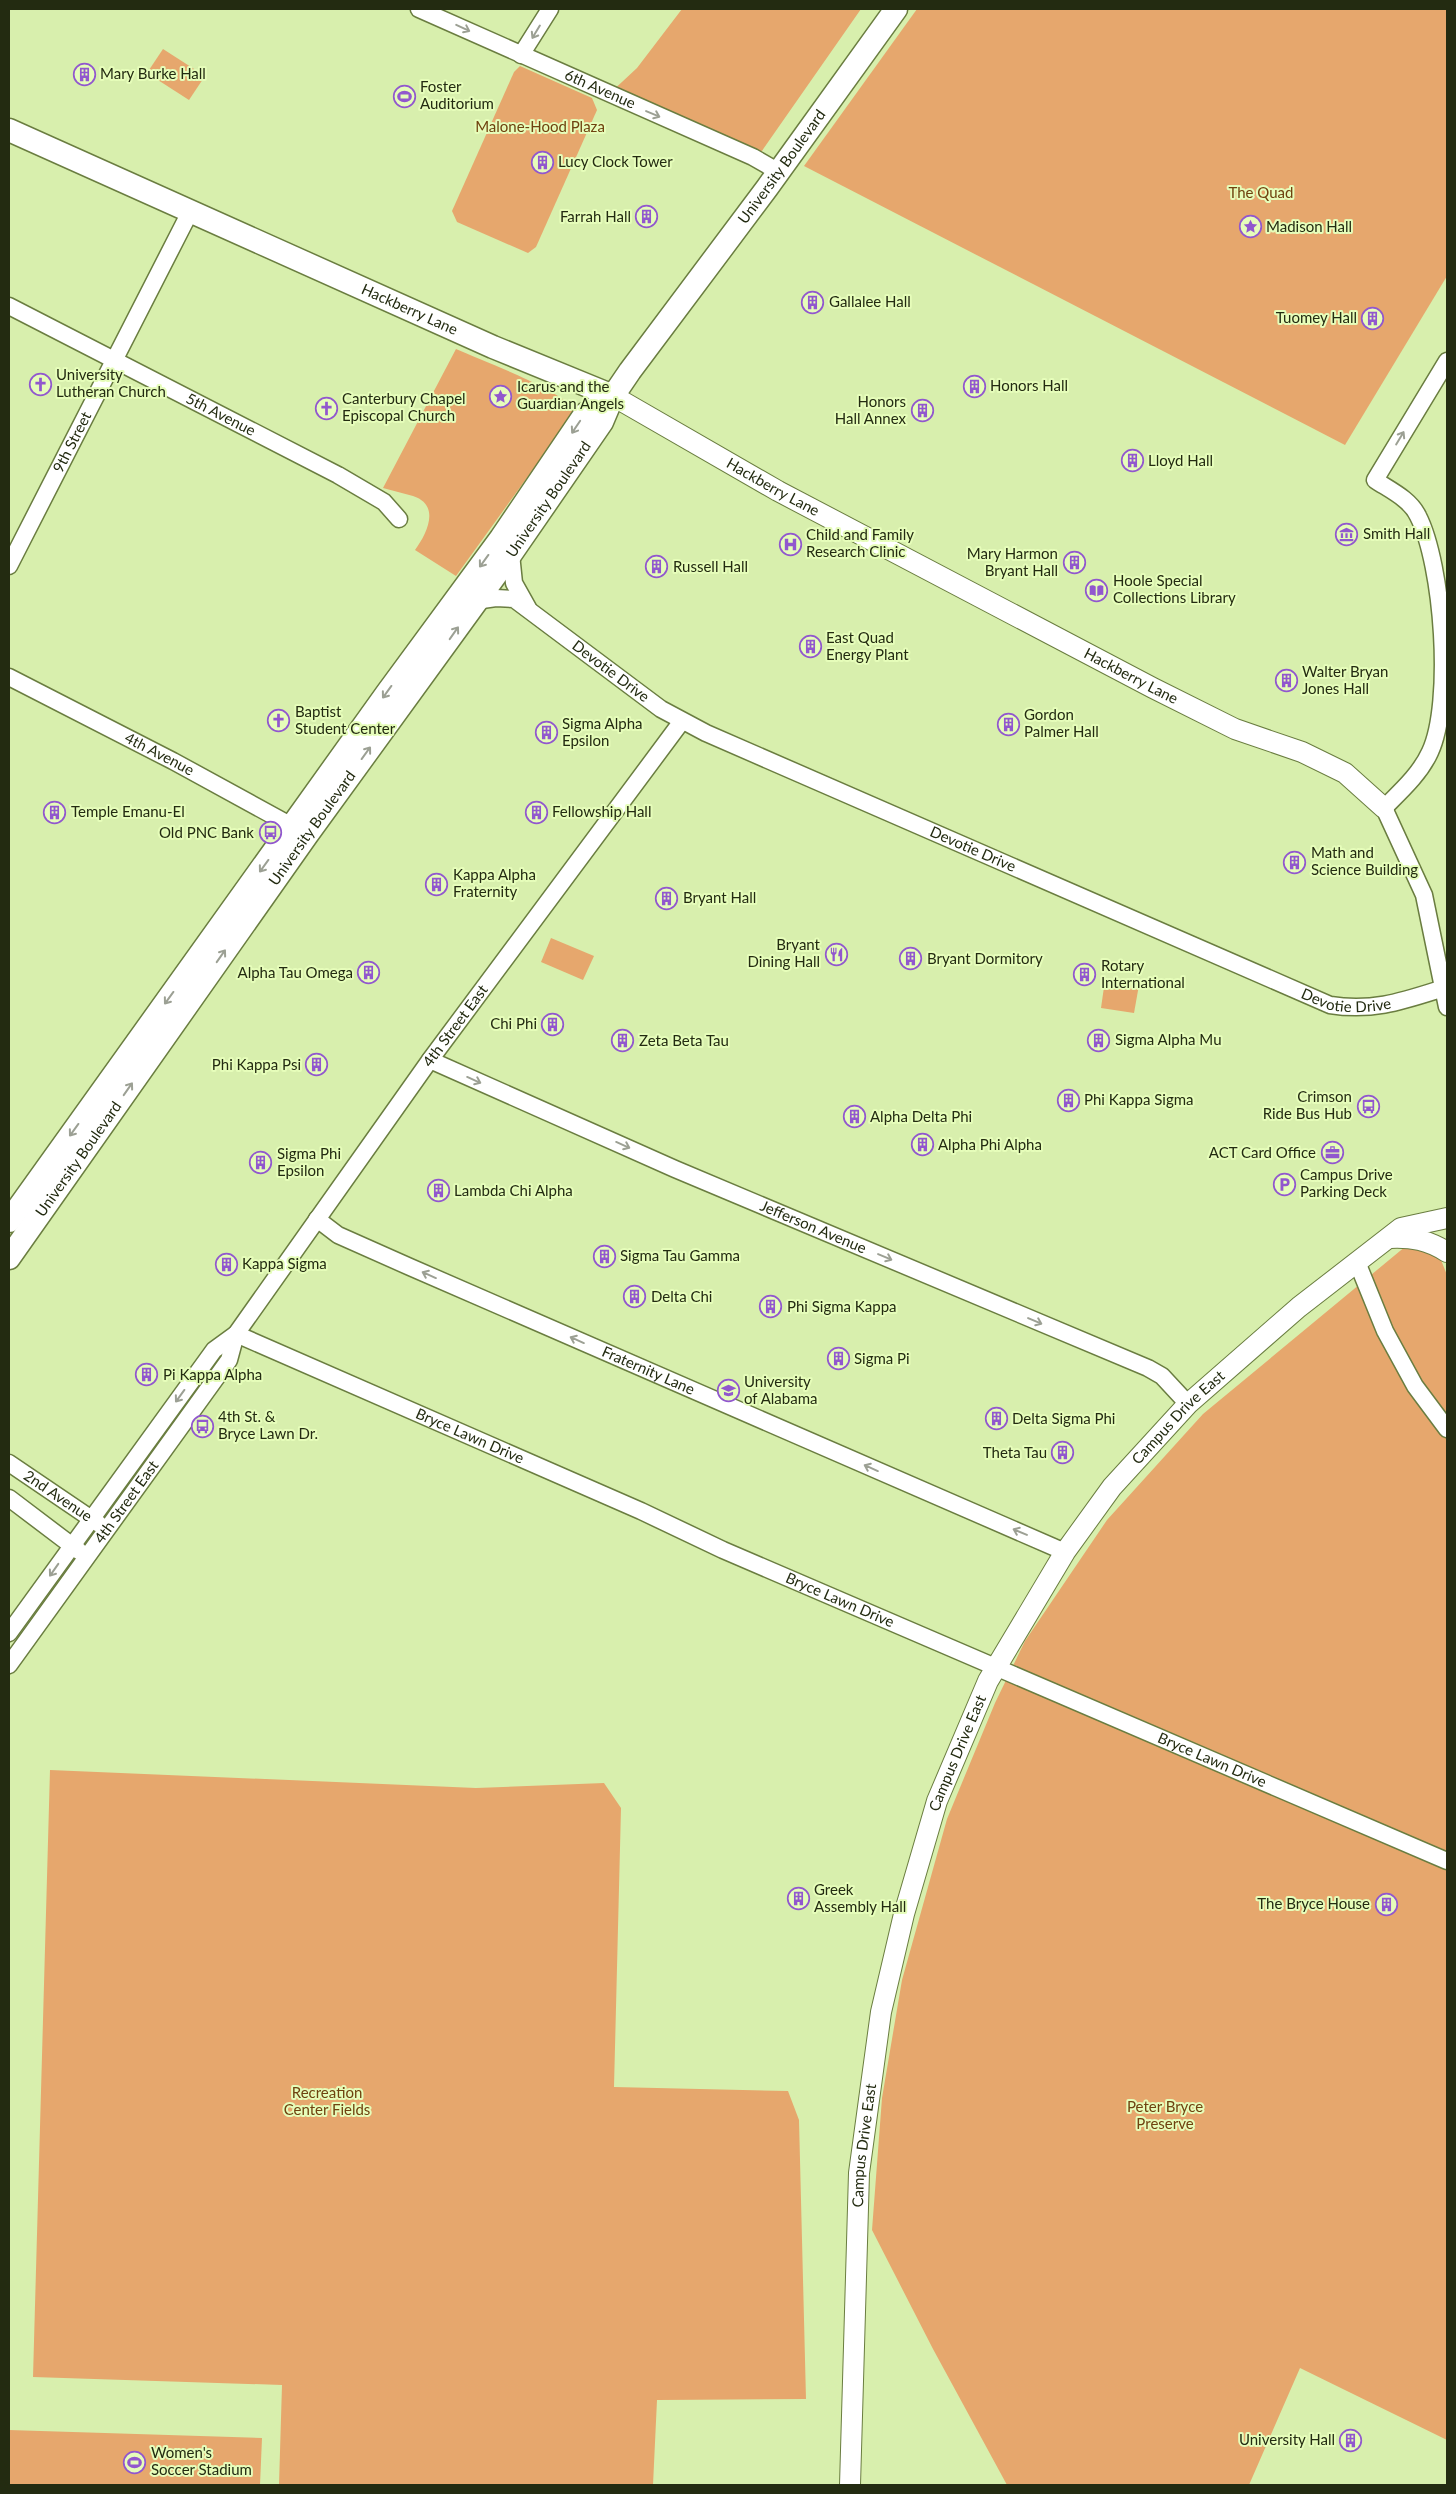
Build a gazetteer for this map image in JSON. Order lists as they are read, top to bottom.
{
  "streets": {
    "main road": ["University Boulevard", "Hackberry Lane"],
    "street": [
      "6th Avenue",
      "5th Avenue",
      "9th Street",
      "Devotie Drive",
      "4th Avenue",
      "4th Street East",
      "Jefferson Avenue",
      "Fraternity Lane",
      "Campus Drive East",
      "Bryce Lawn Drive",
      "2nd Avenue"
    ]
  },
  "crossings": [
    ["6th Avenue", "University Boulevard"],
    ["University Boulevard", "Hackberry Lane"],
    ["University Boulevard", "Devotie Drive"],
    ["University Boulevard", "4th Avenue"],
    ["Hackberry Lane", "9th Street"],
    ["Hackberry Lane", "Devotie Drive"],
    ["5th Avenue", "9th Street"],
    ["Devotie Drive", "4th Street East"],
    ["4th Street East", "Jefferson Avenue"],
    ["4th Street East", "Fraternity Lane"],
    ["4th Street East", "Bryce Lawn Drive"],
    ["4th Street East", "2nd Avenue"],
    ["Jefferson Avenue", "Campus Drive East"],
    ["Fraternity Lane", "Campus Drive East"],
    ["Campus Drive East", "Bryce Lawn Drive"]
  ],
  "one_way": ["6th Avenue", "Jefferson Avenue", "Fraternity Lane"],
  "parks": [
    "Malone-Hood Plaza",
    "The Quad",
    "Recreation Center Fields",
    "Peter Bryce Preserve"
  ],
  "places": {
    "building": [
      "Mary Burke Hall",
      "Lucy Clock Tower",
      "Farrah Hall",
      "Gallalee Hall",
      "Tuomey Hall",
      "Honors Hall",
      "Honors Hall Annex",
      "Lloyd Hall",
      "Mary Harmon Bryant Hall",
      "Russell Hall",
      "East Quad Energy Plant",
      "Walter Bryan Jones Hall",
      "Gordon Palmer Hall",
      "Sigma Alpha Epsilon",
      "Temple Emanu-El",
      "Fellowship Hall",
      "Math and Science Building",
      "Kappa Alpha Fraternity",
      "Bryant Hall",
      "Bryant Dormitory",
      "Alpha Tau Omega",
      "Rotary International",
      "Chi Phi",
      "Sigma Alpha Mu",
      "Zeta Beta Tau",
      "Phi Kappa Psi",
      "Phi Kappa Sigma",
      "Alpha Delta Phi",
      "Alpha Phi Alpha",
      "Sigma Phi Epsilon",
      "Lambda Chi Alpha",
      "Sigma Tau Gamma",
      "Kappa Sigma",
      "Delta Chi",
      "Phi Sigma Kappa",
      "Sigma Pi",
      "Pi Kappa Alpha",
      "Delta Sigma Phi",
      "Theta Tau",
      "Greek Assembly Hall",
      "The Bryce House",
      "University Hall"
    ],
    "sports": ["Foster Auditorium", "Women's Soccer Stadium"],
    "place": ["Madison Hall", "Icarus and the Guardian Angels"],
    "church": ["University Lutheran Church", "Canterbury Chapel Episcopal Church", "Baptist Student Center"],
    "museum": ["Smith Hall"],
    "hospital": ["Child and Family Research Clinic"],
    "library": ["Hoole Special Collections Library"],
    "bus stop": ["Old PNC Bank", "Crimson Ride Bus Hub", "4th St. & Bryce Lawn Dr."],
    "restaurant": ["Bryant Dining Hall"],
    "office": ["ACT Card Office"],
    "parking": ["Campus Drive Parking Deck"],
    "school or university": ["University of Alabama"]
  }
}
